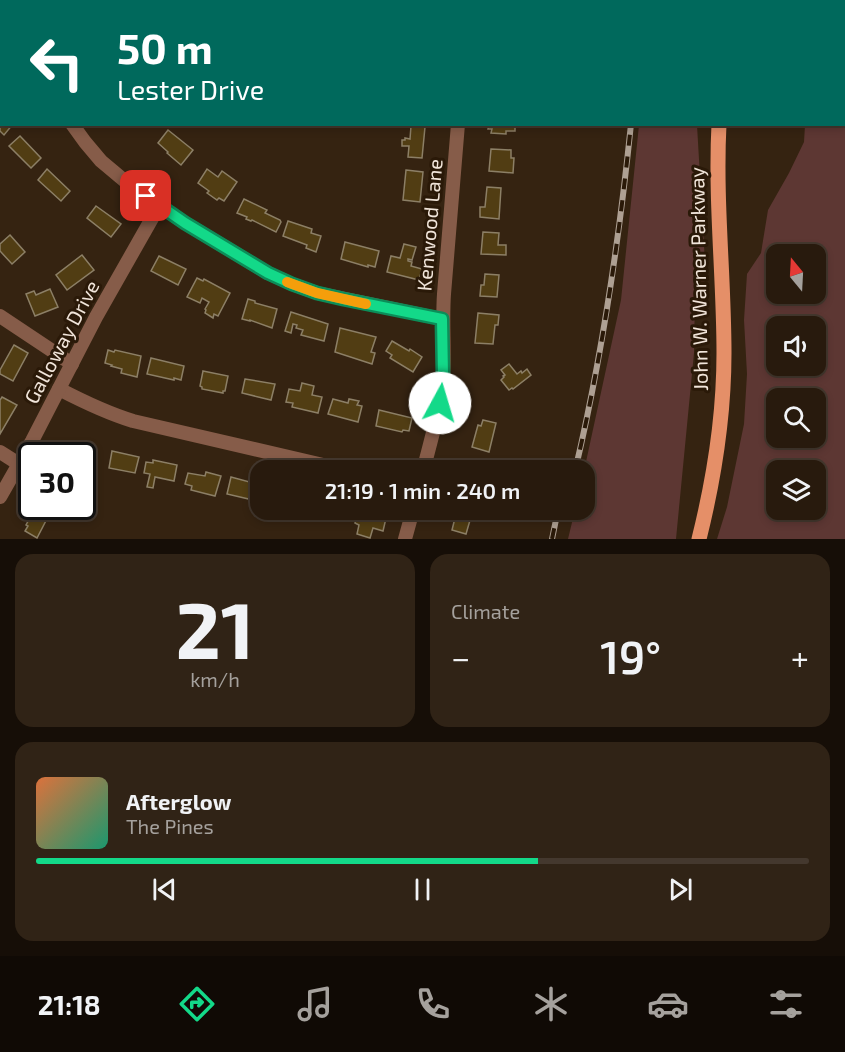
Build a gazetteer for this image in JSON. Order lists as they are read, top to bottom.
{
  "streets": {
    "main road": ["John W. Warner Parkway"],
    "street": ["Kenwood Lane", "Galloway Drive"]
  },
  "north": "top",
  "page": {
    "turn": ["50 m", "Lester Drive"],
    "limit": "30",
    "trip": "21:19 · 1 min · 240 m",
    "tile": [
      ["21", "km/h"],
      "Climate"
    ],
    "heat": ["−", "19°", "+"],
    "song": ["Afterglow", "The Pines"],
    "tabs": "21:18"
  }
}
